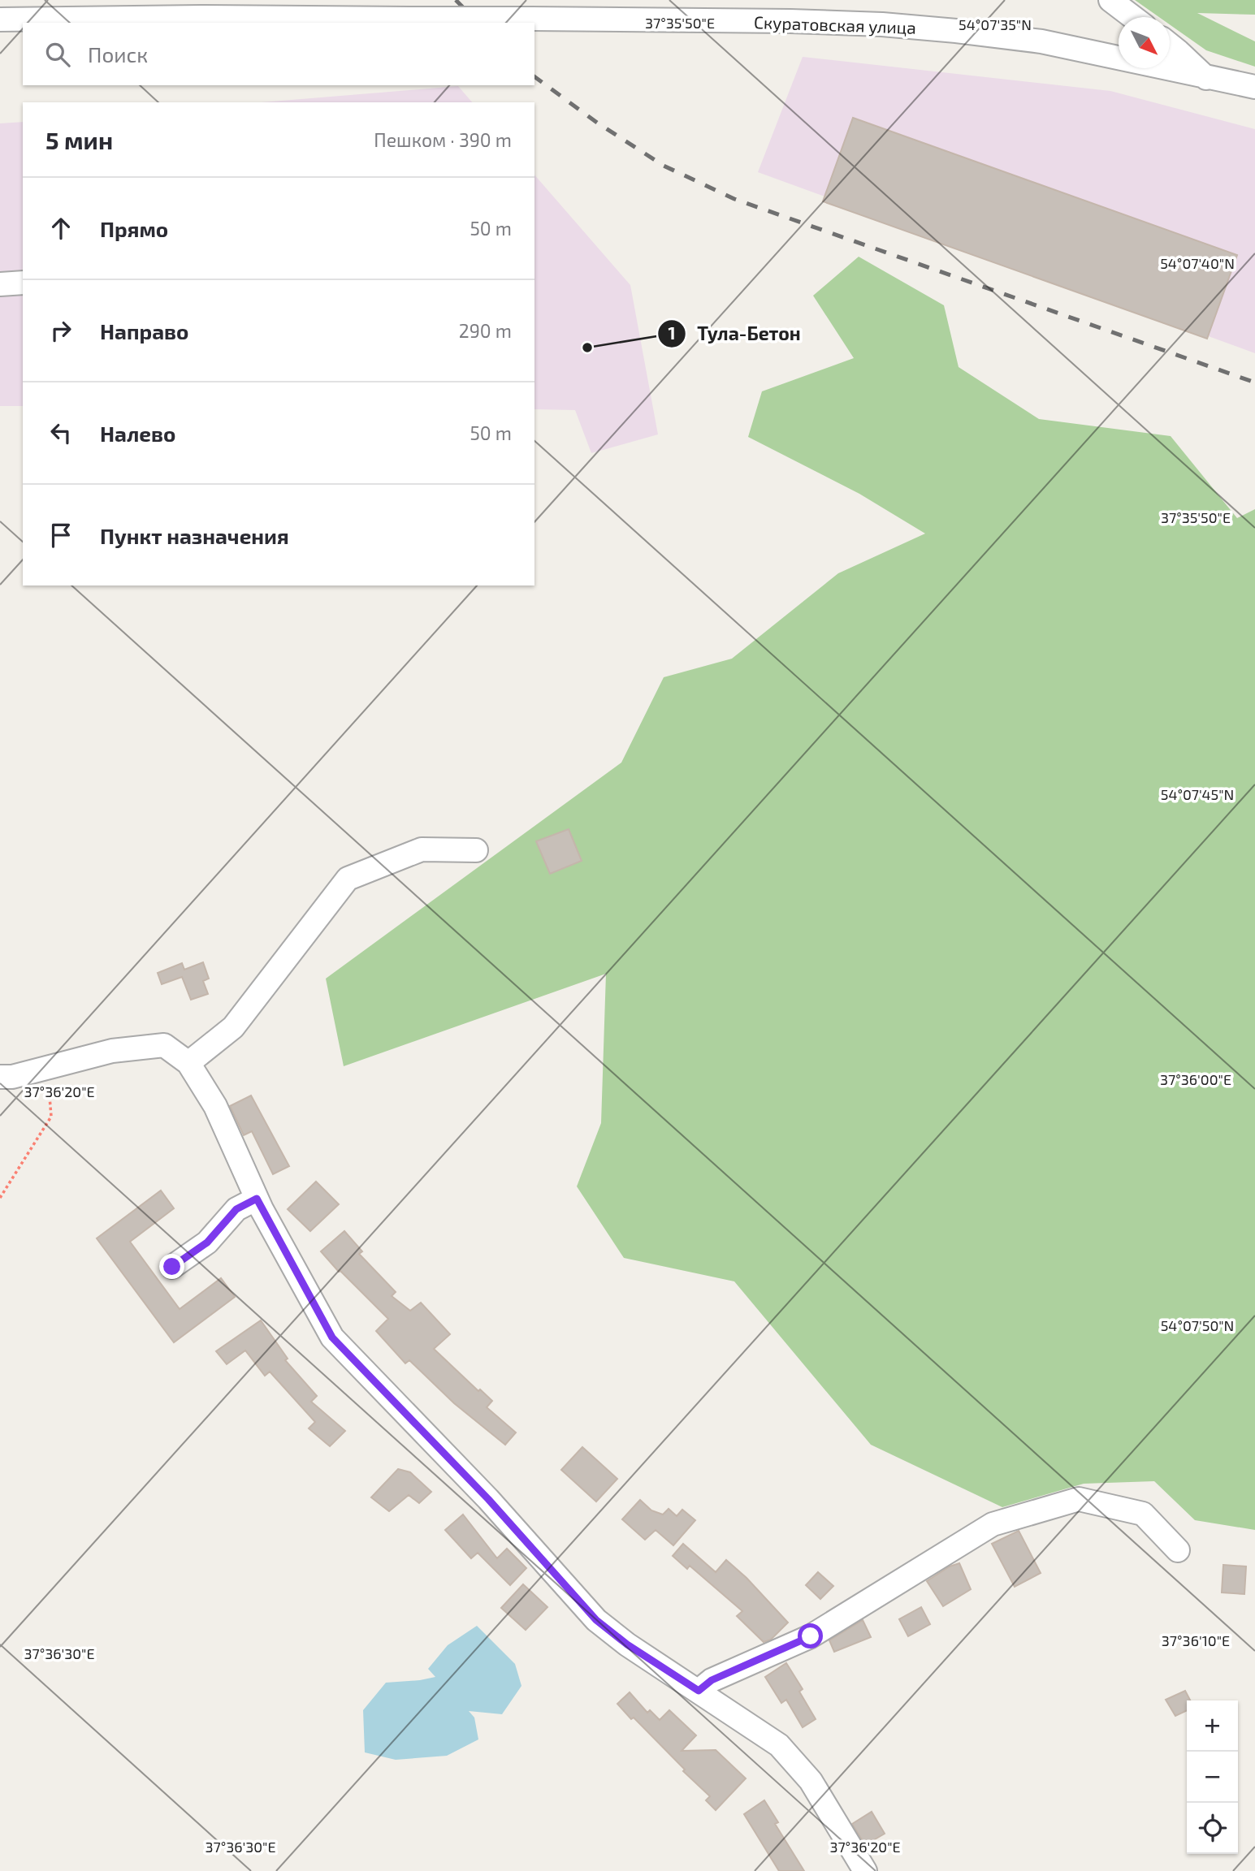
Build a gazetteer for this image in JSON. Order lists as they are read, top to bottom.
{
  "streets": {
    "street": ["Скуратовская улица"]
  },
  "places": ["Тула-Бетон"],
  "north": "bottom right",
  "page": {
    "search": "Поиск",
    "heading": ["5 мин", "Пешком · 390 m"],
    "list": [
      ["Прямо", "50 m"],
      ["Направо", "290 m"],
      ["Налево", "50 m"],
      "Пункт назначения"
    ],
    "map_buttons": ["+", "−"]
  },
  "coordinates": [
    "37°35'50\"E",
    "54°07'35\"N",
    "54°07'40\"N",
    "54°07'45\"N",
    "37°36'00\"E",
    "37°36'20\"E",
    "54°07'50\"N",
    "37°36'10\"E",
    "37°36'30\"E"
  ]
}
